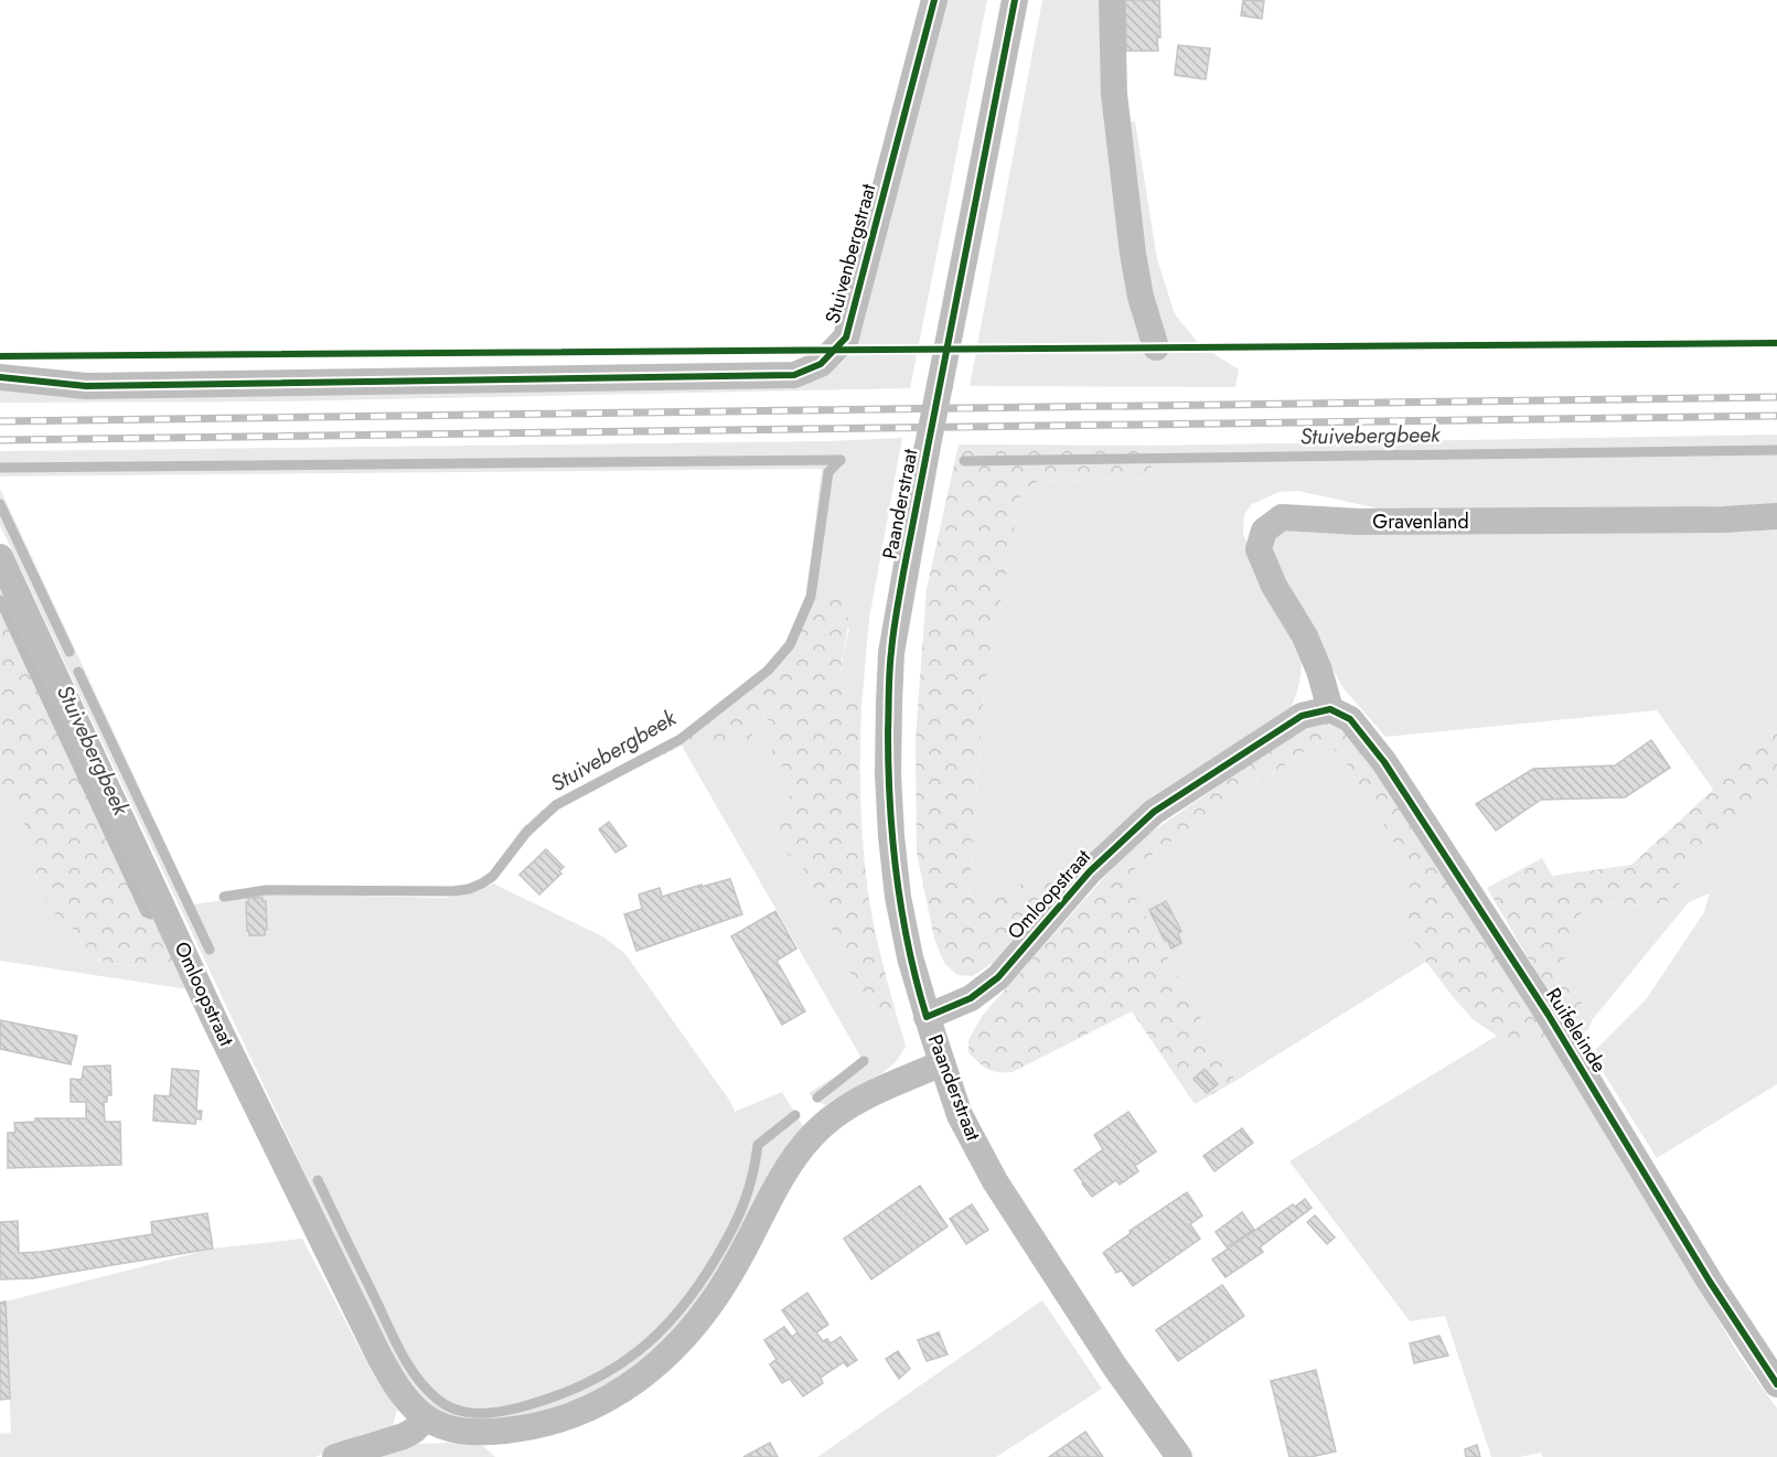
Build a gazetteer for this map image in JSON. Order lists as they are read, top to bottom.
{
  "streets": {
    "street": [
      "Stuivenbergstraat",
      "Paanderstraat",
      "Gravenland",
      "Omloopstraat",
      "Ruifeleinde"
    ]
  },
  "crossings": [
    ["Paanderstraat", "Omloopstraat"],
    ["Gravenland", "Omloopstraat"],
    ["Gravenland", "Ruifeleinde"],
    ["Omloopstraat", "Ruifeleinde"]
  ],
  "water": ["Stuivebergbeek"]
}
